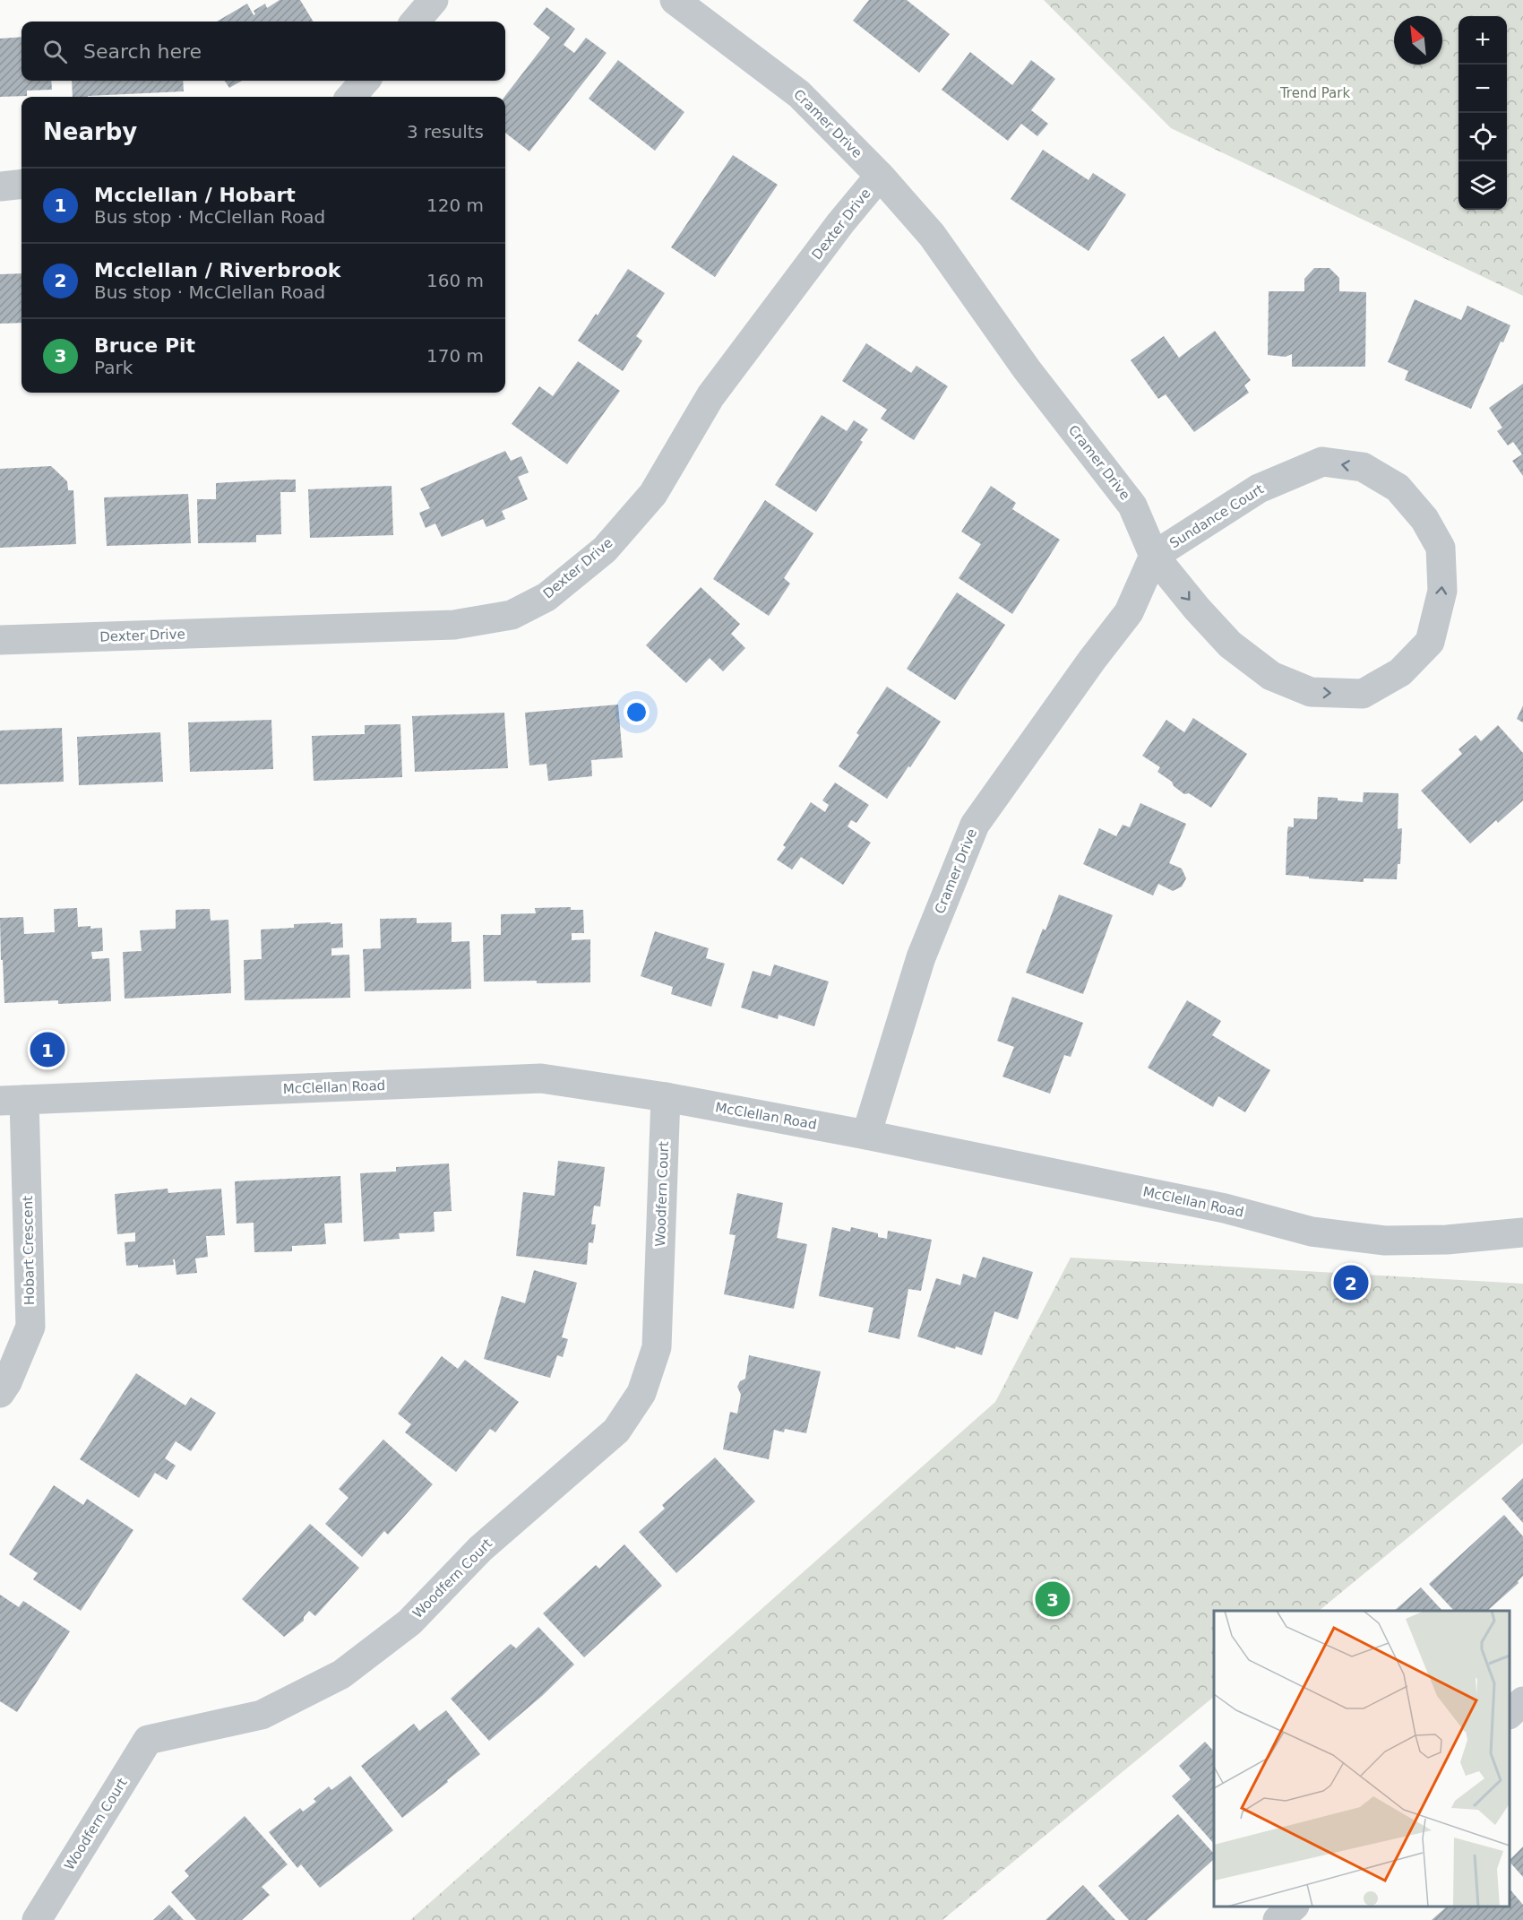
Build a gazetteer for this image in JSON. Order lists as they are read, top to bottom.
{
  "streets": {
    "street": [
      "Cramer Drive",
      "Dexter Drive",
      "Sundance Court",
      "McClellan Road",
      "Woodfern Court",
      "Hobart Crescent"
    ]
  },
  "crossings": [
    ["Cramer Drive", "Dexter Drive"],
    ["Cramer Drive", "Sundance Court"],
    ["Cramer Drive", "McClellan Road"],
    ["McClellan Road", "Woodfern Court"],
    ["McClellan Road", "Hobart Crescent"]
  ],
  "parks": ["Trend Park"],
  "north": "top left",
  "page": {
    "map_buttons": ["+", "−"],
    "search": "Search here",
    "heading": ["Nearby", "3 results"],
    "list": [
      {
        "mark": "1",
        "name": "Mcclellan / Hobart",
        "note": "Bus stop · McClellan Road",
        "value": "120 m"
      },
      {
        "mark": "2",
        "name": "Mcclellan / Riverbrook",
        "note": "Bus stop · McClellan Road",
        "value": "160 m"
      },
      {
        "mark": "3",
        "name": "Bruce Pit",
        "note": "Park",
        "value": "170 m"
      }
    ],
    "pins": ["1", "2", "3"]
  }
}
